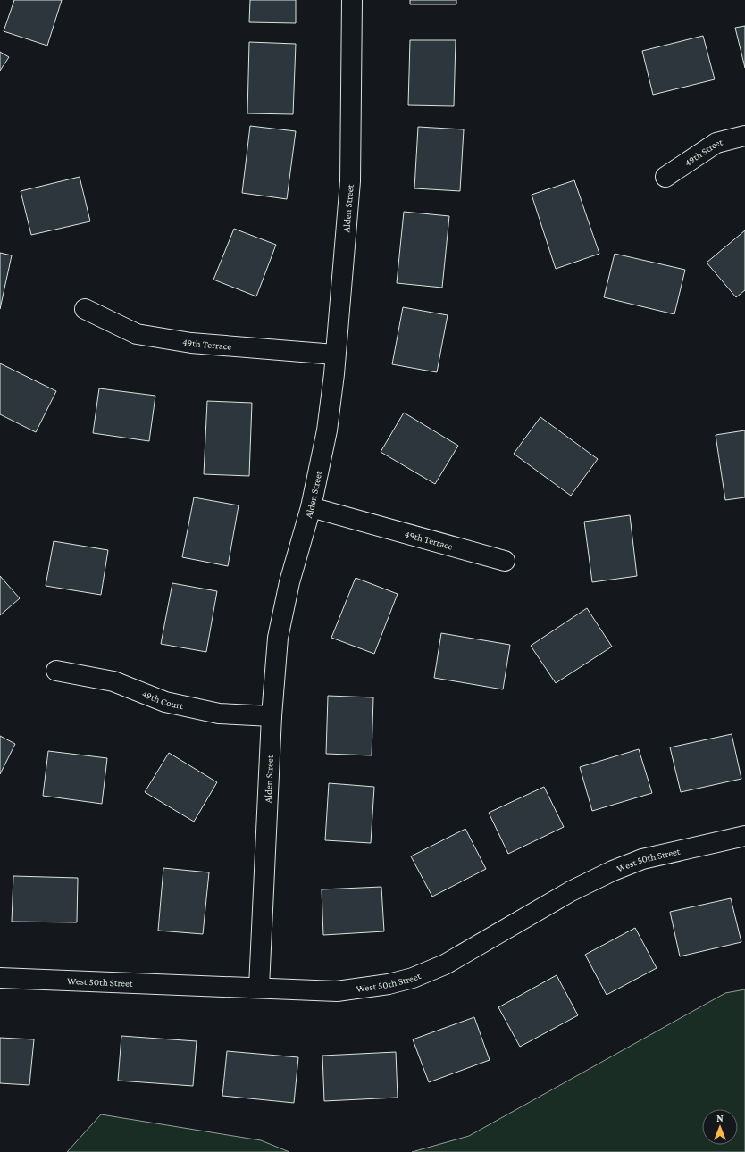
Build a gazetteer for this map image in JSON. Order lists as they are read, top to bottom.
{
  "streets": {
    "street": [
      "49th Street",
      "Alden Street",
      "49th Terrace",
      "49th Court",
      "West 50th Street"
    ]
  },
  "crossings": [
    ["Alden Street", "49th Terrace"],
    ["Alden Street", "49th Court"],
    ["Alden Street", "West 50th Street"]
  ],
  "north": "top"
}
